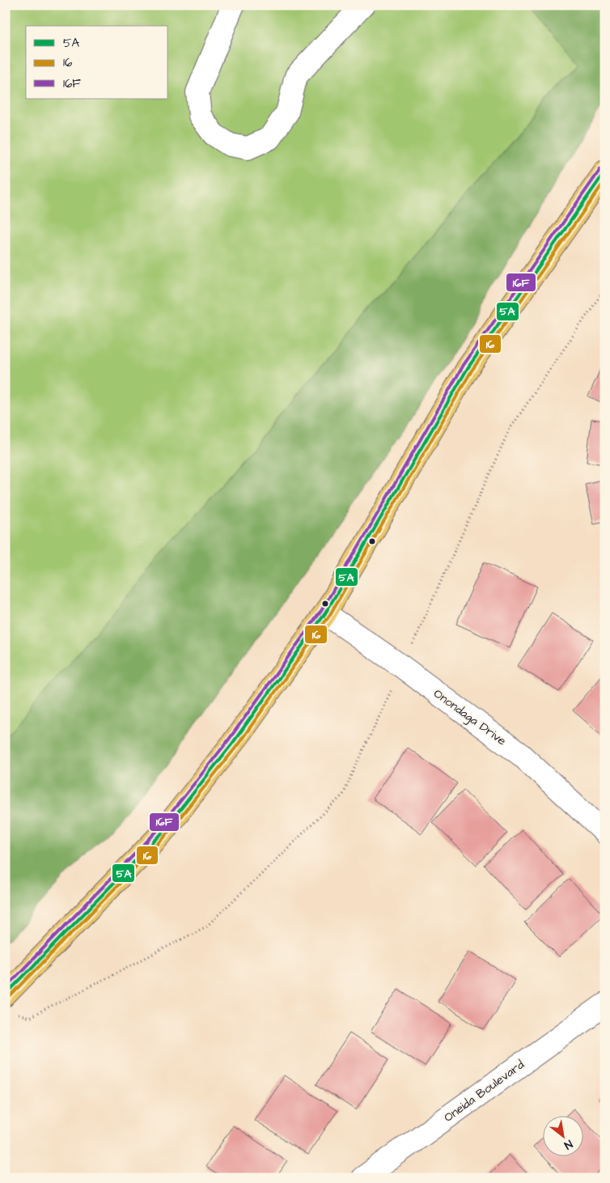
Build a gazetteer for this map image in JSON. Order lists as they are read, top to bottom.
{
  "streets": {
    "street": ["Onondaga Drive", "Oneida Boulevard"]
  },
  "lines": ["transit line 16F", "transit line 5A", "transit line 16"],
  "legend": ["5A", "16", "16F"],
  "north": "bottom right"
}
